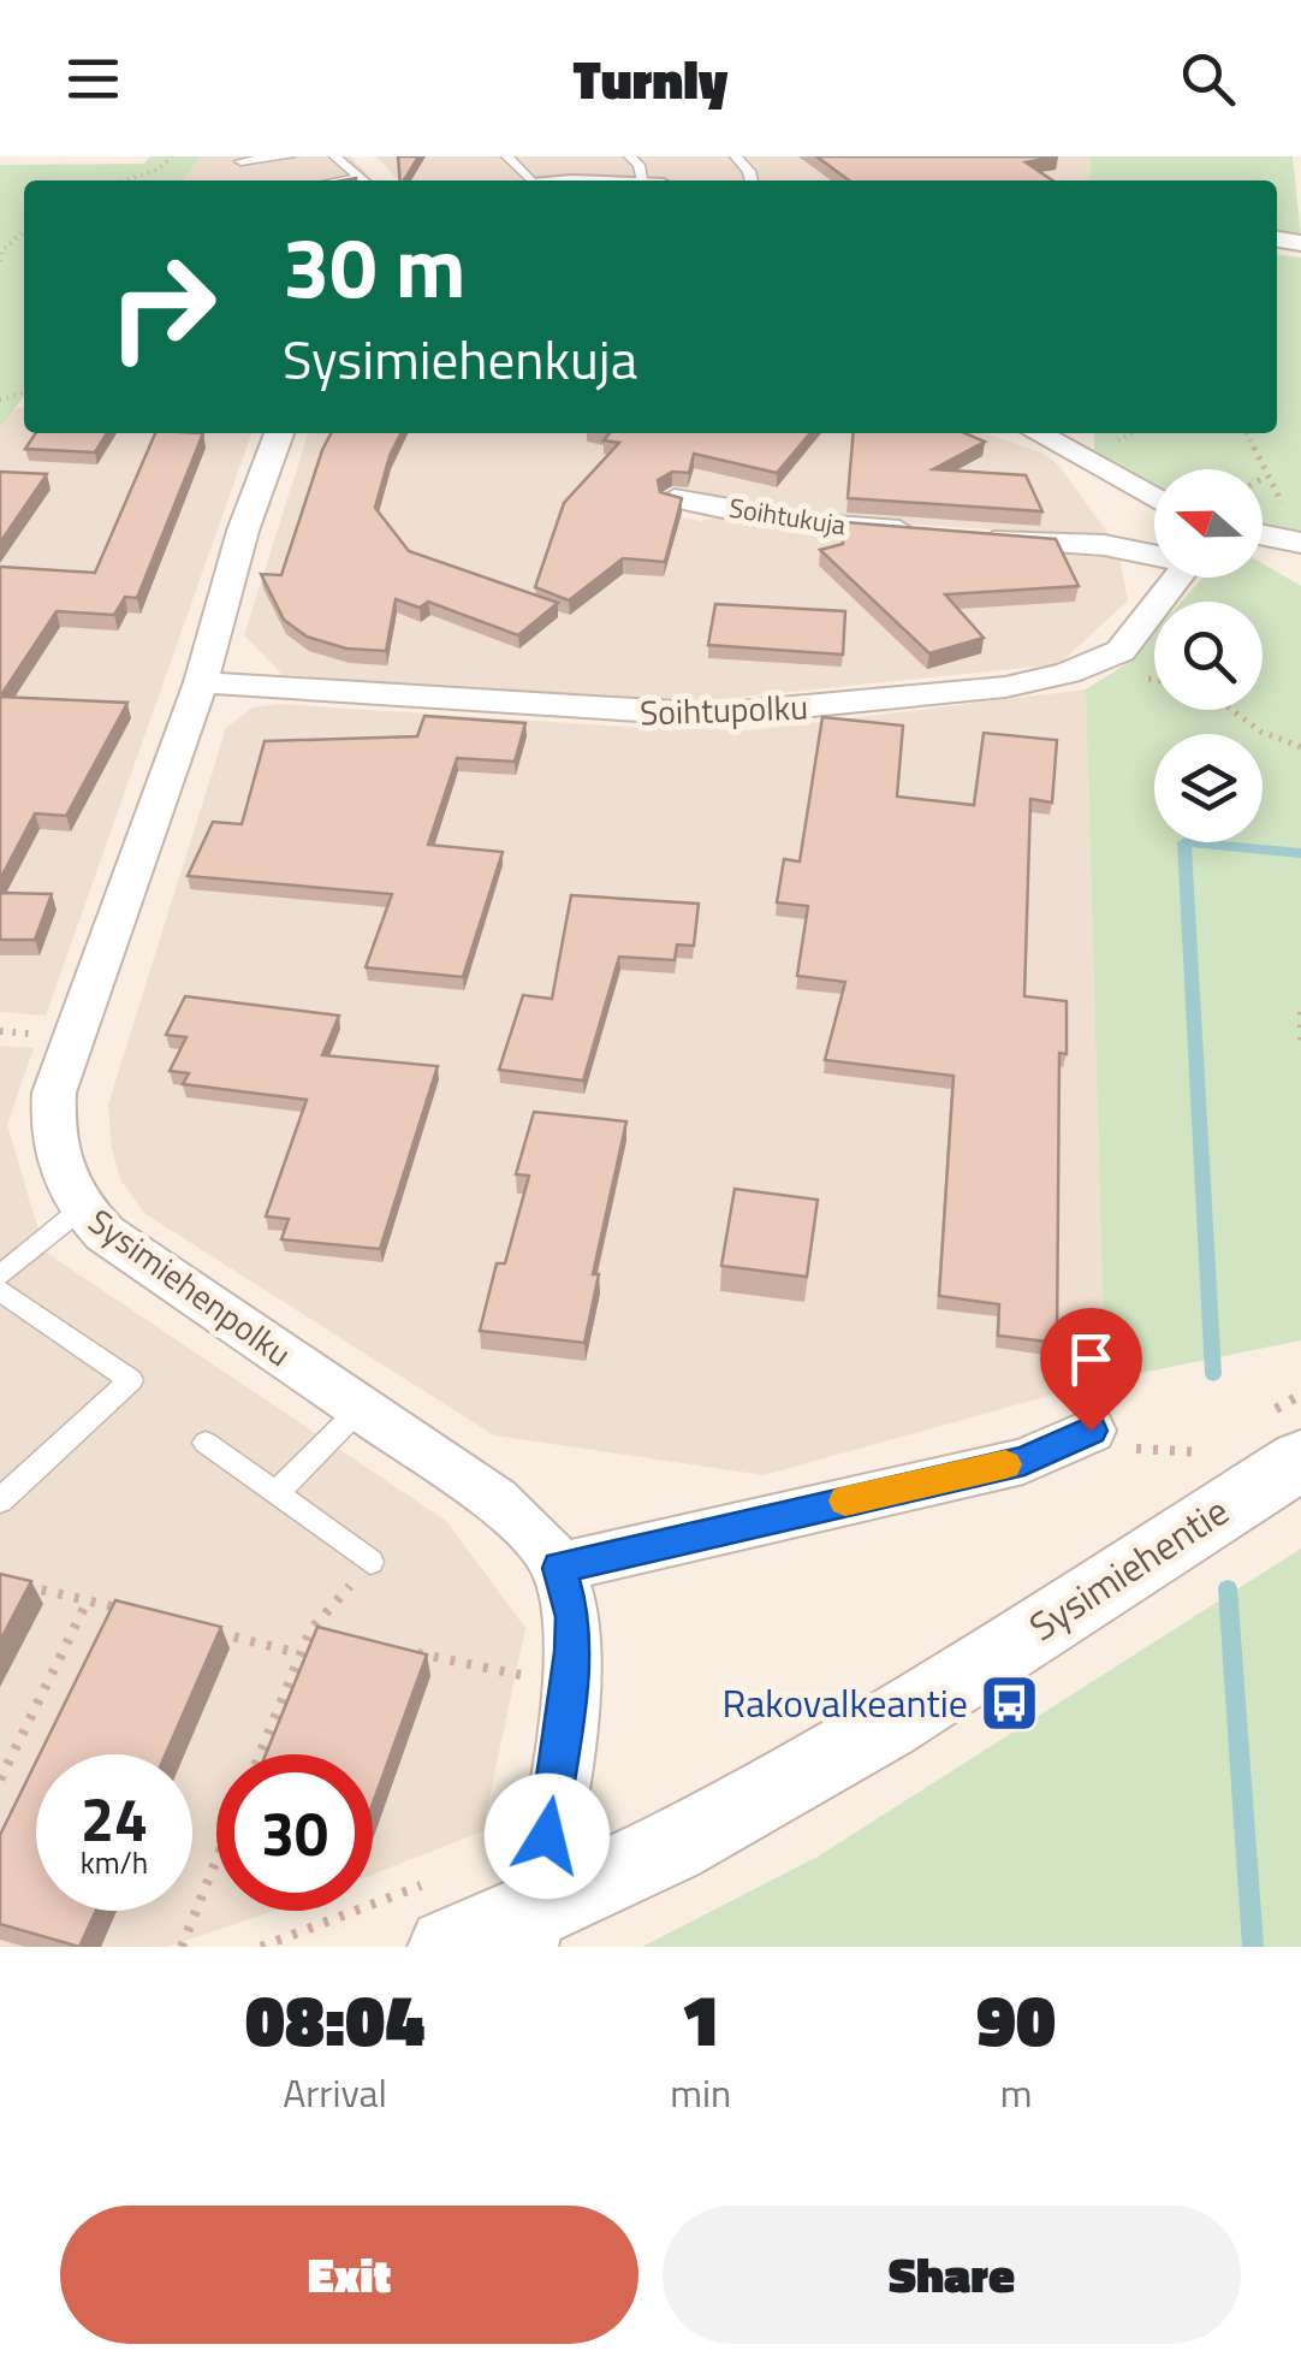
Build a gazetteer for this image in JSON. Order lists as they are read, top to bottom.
{
  "streets": {
    "street": [
      "Soihtukuja",
      "Soihtupolku",
      "Sysimiehenpolku",
      "Sysimiehentie"
    ]
  },
  "crossings": [
    ["Soihtupolku", "Sysimiehenpolku"],
    ["Sysimiehenpolku", "Sysimiehentie"]
  ],
  "places": {
    "bus stop": ["Rakovalkeantie"]
  },
  "north": "left",
  "page": {
    "header": "Turnly",
    "turn": ["30 m", "Sysimiehenkuja"],
    "speed": "24 km/h",
    "limit": "30",
    "eta": [
      "08:04",
      "Arrival",
      "1",
      "min",
      "90",
      "m"
    ],
    "buttons": ["Exit", "Share"]
  }
}
